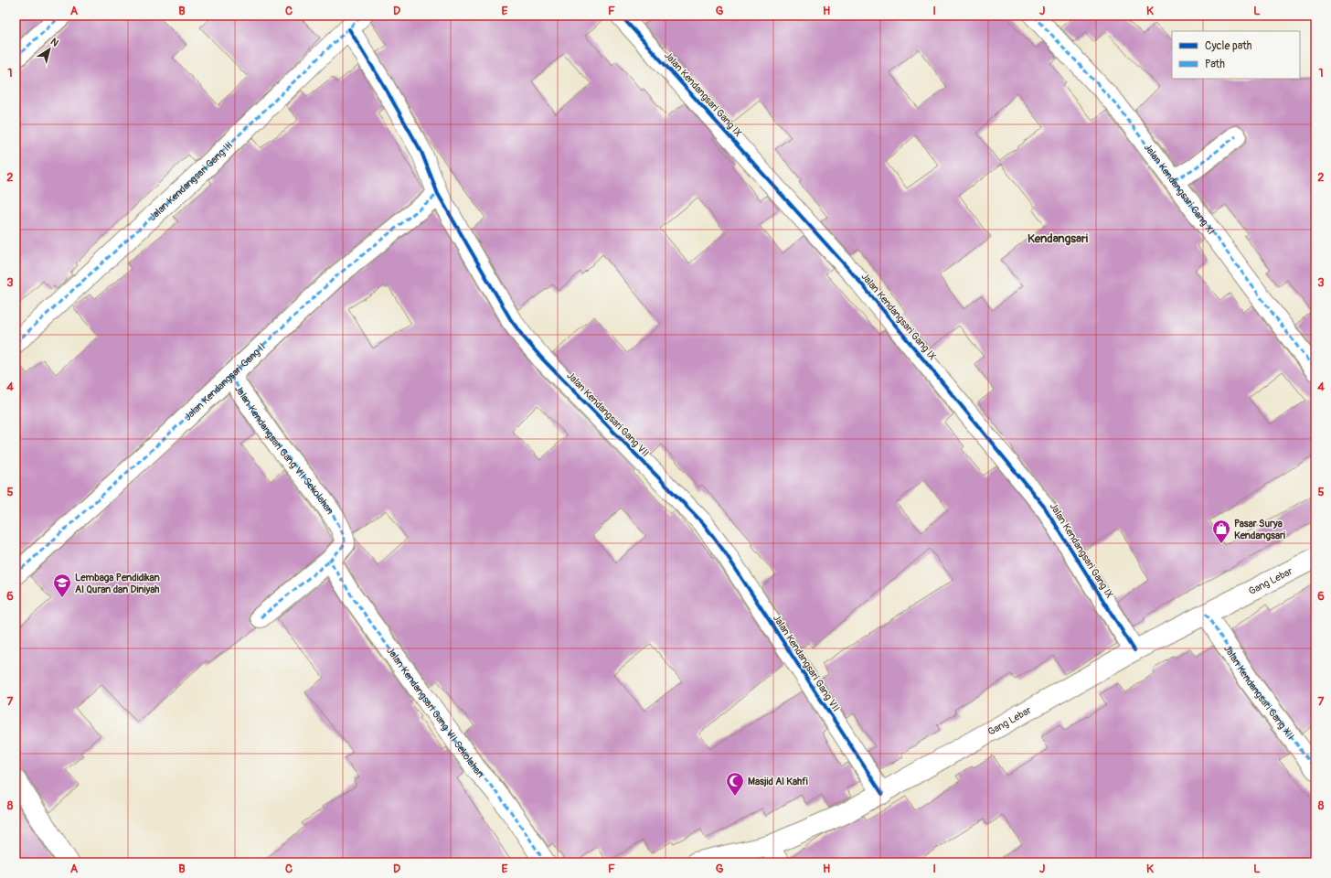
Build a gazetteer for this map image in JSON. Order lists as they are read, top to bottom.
{
  "streets": {
    "street": [
      "Jalan Kendangsari Gang IX",
      "Jalan Kendangsari Gang III",
      "Jalan Kendangsari Gang XI",
      "Jalan Kendangsari Gang II",
      "Jalan Kendangsari Gang VII",
      "Jalan Kendangsari Gang VII Sekolahan",
      "Gang Lebar",
      "Jalan Kendangsari Gang XII"
    ]
  },
  "crossings": [
    ["Jalan Kendangsari Gang IX", "Gang Lebar"],
    ["Jalan Kendangsari Gang III", "Jalan Kendangsari Gang VII"],
    ["Jalan Kendangsari Gang II", "Jalan Kendangsari Gang VII"],
    ["Jalan Kendangsari Gang II", "Jalan Kendangsari Gang VII Sekolahan"],
    ["Jalan Kendangsari Gang VII", "Gang Lebar"],
    ["Gang Lebar", "Jalan Kendangsari Gang XII"]
  ],
  "districts": ["Kendangsari"],
  "places": {
    "shop": ["Pasar Surya Kendangsari"],
    "school or university": ["Lembaga Pendidikan Al Quran dan Diniyah"],
    "mosque": ["Masjid Al Kahfi"]
  },
  "legend": ["Cycle path", "Path"],
  "north": "top right",
  "grid": {
    "columns": [
      "A",
      "B",
      "C",
      "D",
      "E",
      "F",
      "G",
      "H",
      "I",
      "J",
      "K",
      "L"
    ],
    "rows": [
      "1",
      "2",
      "3",
      "4",
      "5",
      "6",
      "7",
      "8"
    ]
  }
}
